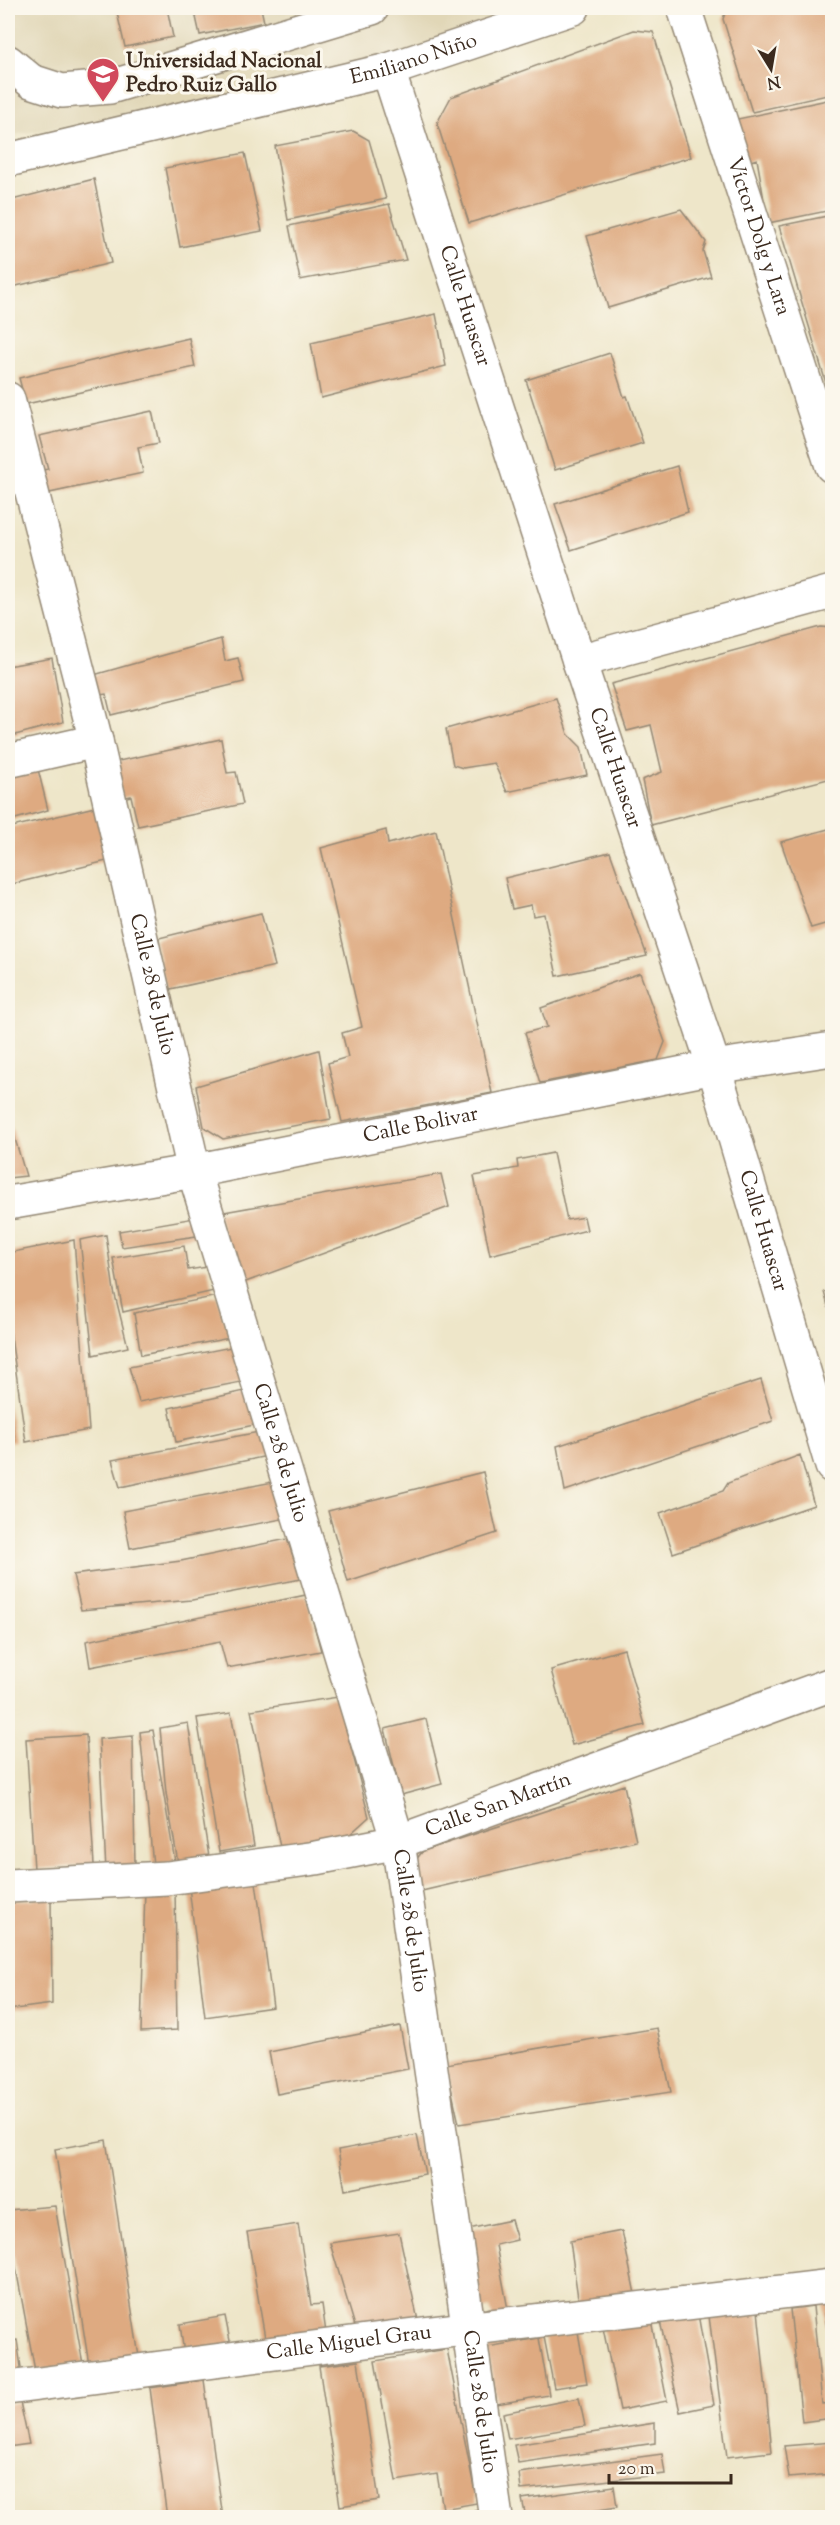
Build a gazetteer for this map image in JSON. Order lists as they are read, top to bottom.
{
  "streets": {
    "street": [
      "Emiliano Niño",
      "Víctor Dolg y Lara",
      "Calle Huascar",
      "Calle 28 de Julio",
      "Calle Bolivar",
      "Calle San Martín",
      "Calle Miguel Grau"
    ]
  },
  "crossings": [
    ["Emiliano Niño", "Calle Huascar"],
    ["Calle Huascar", "Calle Bolivar"],
    ["Calle 28 de Julio", "Calle Bolivar"],
    ["Calle 28 de Julio", "Calle San Martín"],
    ["Calle 28 de Julio", "Calle Miguel Grau"]
  ],
  "places": {
    "school or university": ["Universidad Nacional Pedro Ruiz Gallo"]
  },
  "scale_bar": "20 m",
  "north": "bottom"
}
